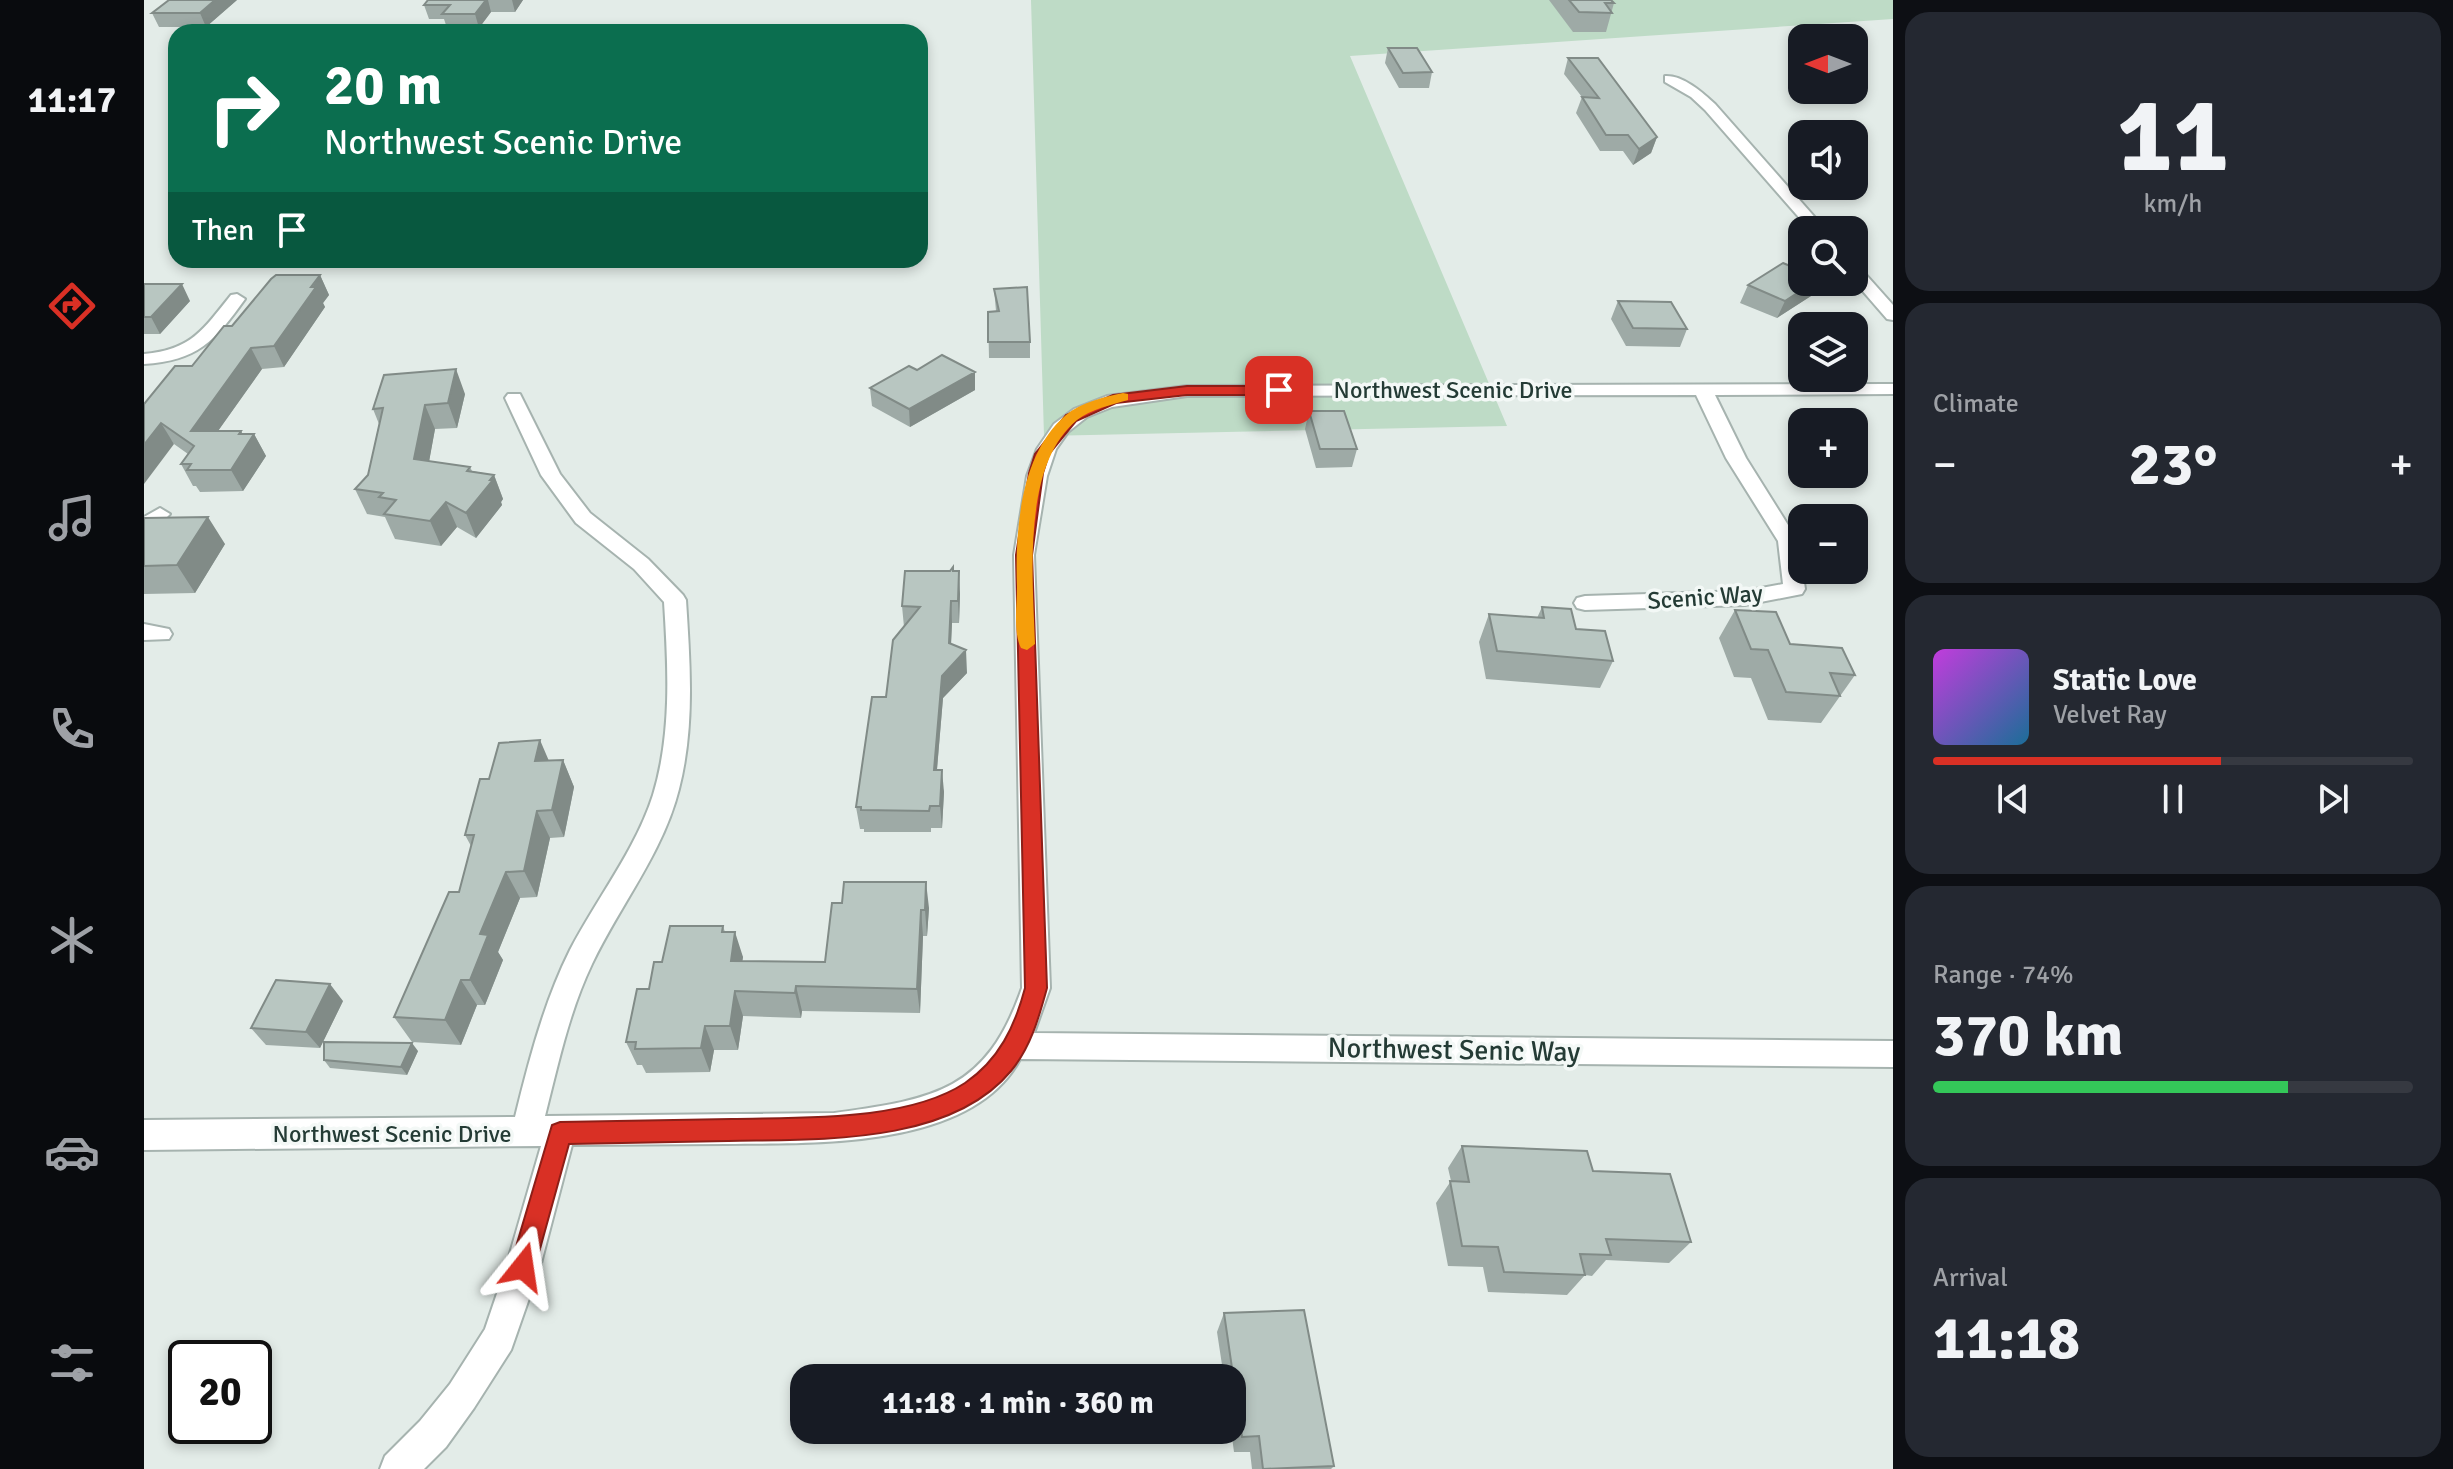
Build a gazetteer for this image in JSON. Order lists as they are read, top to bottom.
{
  "streets": {
    "street": ["Northwest Scenic Drive", "Scenic Way", "Northwest Senic Way"]
  },
  "crossings": [
    ["Northwest Scenic Drive", "Scenic Way"],
    ["Northwest Scenic Drive", "Northwest Senic Way"]
  ],
  "north": "left",
  "page": {
    "tabs": "11:17",
    "tile": [
      ["11", "km/h"],
      "Climate",
      ["Range · 74%", "370 km"],
      ["Arrival", "11:18"]
    ],
    "map_buttons": ["+", "−"],
    "turn": ["20 m", "Northwest Scenic Drive"],
    "then": "Then",
    "heat": ["−", "23°", "+"],
    "song": ["Static Love", "Velvet Ray"],
    "limit": "20",
    "trip": "11:18 · 1 min · 360 m"
  }
}
